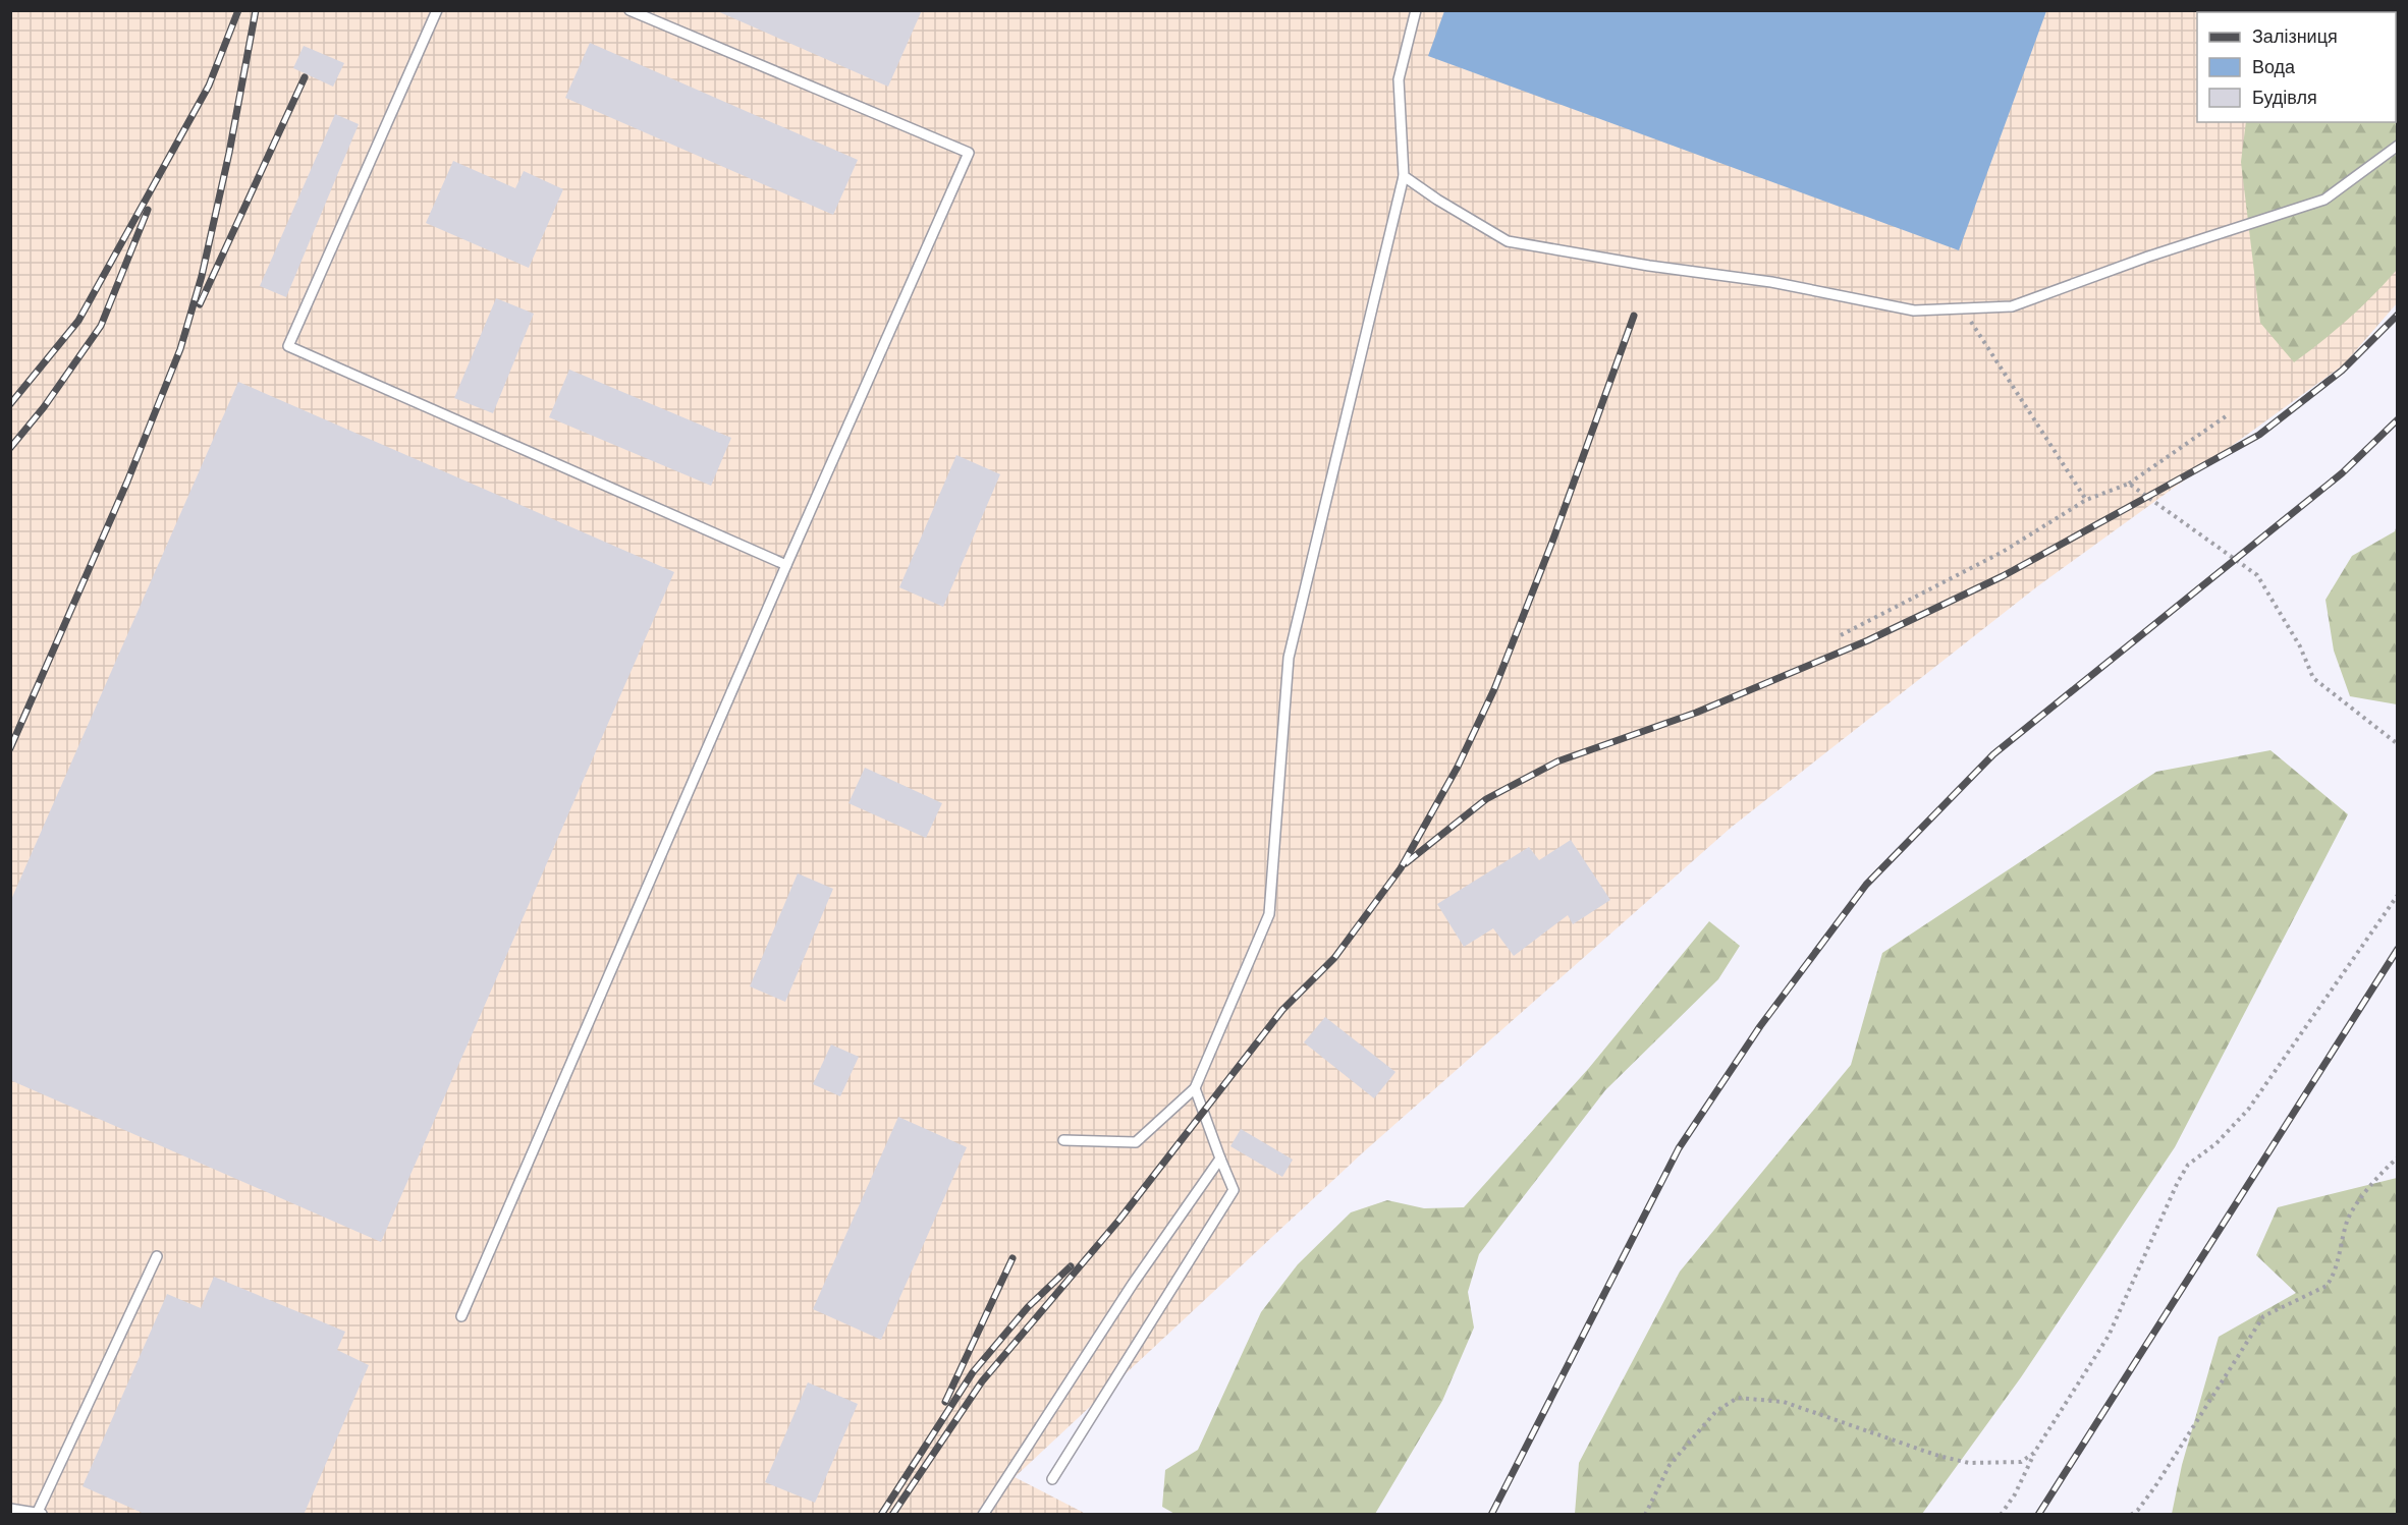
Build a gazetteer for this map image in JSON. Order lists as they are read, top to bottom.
{
  "legend": ["Залізниця", "Вода", "Будівля"]
}
